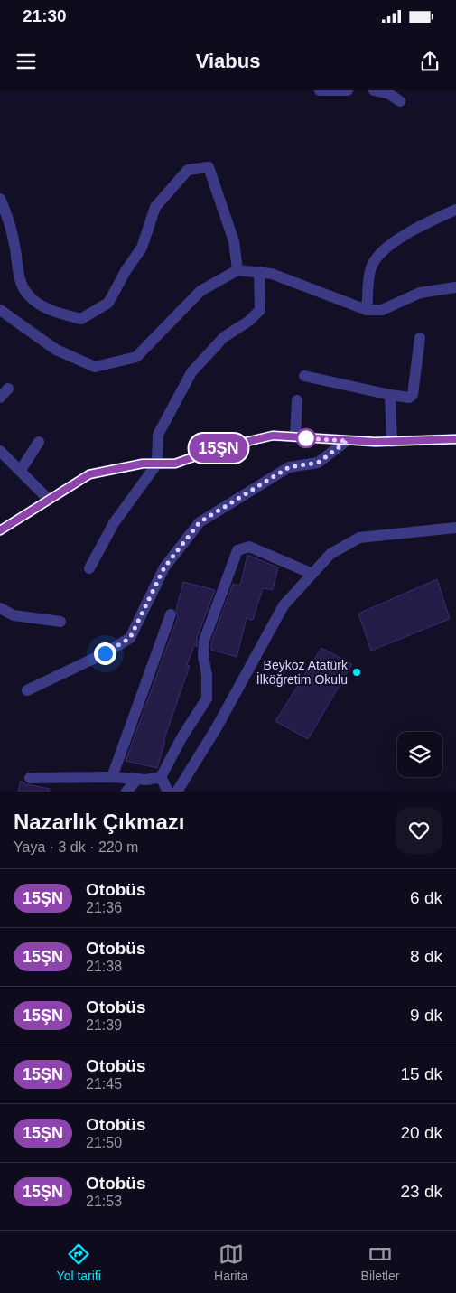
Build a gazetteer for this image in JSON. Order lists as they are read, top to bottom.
{
  "places": ["Beykoz Atatürk İlköğretim Okulu"],
  "lines": ["bus line 15ŞN"],
  "page": {
    "status": "21:30",
    "header": "Viabus",
    "on_map": "15ŞN",
    "heading": ["Nazarlık Çıkmazı", "Yaya · 3 dk · 220 m"],
    "list": [
      {
        "mark": "15ŞN",
        "name": "Otobüs",
        "note": "21:36",
        "value": "6 dk"
      },
      {
        "mark": "15ŞN",
        "name": "Otobüs",
        "note": "21:38",
        "value": "8 dk"
      },
      {
        "mark": "15ŞN",
        "name": "Otobüs",
        "note": "21:39",
        "value": "9 dk"
      },
      {
        "mark": "15ŞN",
        "name": "Otobüs",
        "note": "21:45",
        "value": "15 dk"
      },
      {
        "mark": "15ŞN",
        "name": "Otobüs",
        "note": "21:50",
        "value": "20 dk"
      },
      {
        "mark": "15ŞN",
        "name": "Otobüs",
        "note": "21:53",
        "value": "23 dk"
      }
    ],
    "tabs": ["Yol tarifi", "Harita", "Biletler"]
  }
}
